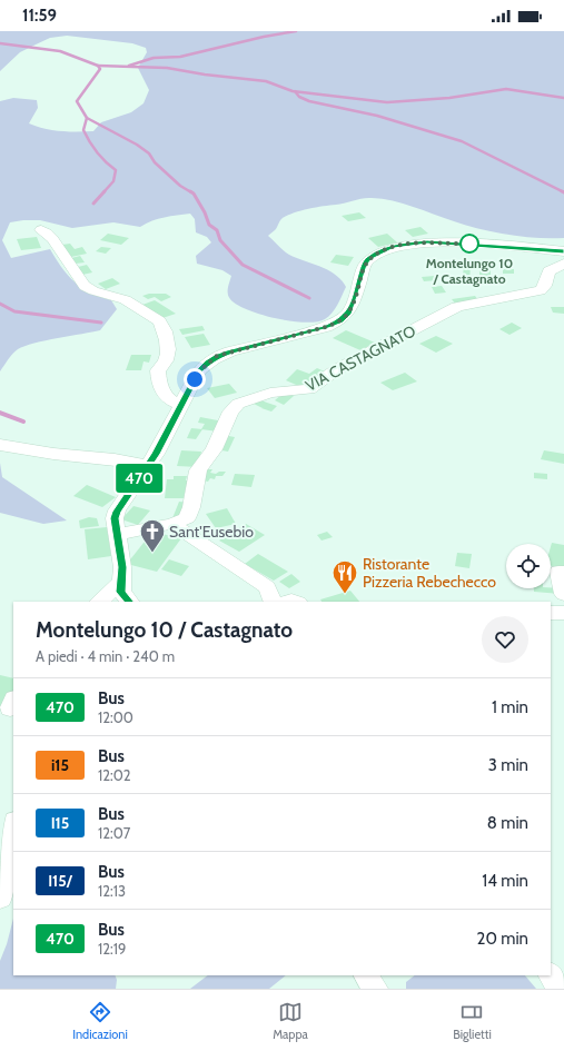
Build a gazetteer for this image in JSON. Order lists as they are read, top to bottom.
{
  "streets": {
    "street": ["VIA CASTAGNATO"]
  },
  "places": {
    "other": ["Montelungo 10 / Castagnato"],
    "church": ["Sant'Eusebio"],
    "restaurant": ["Ristorante Pizzeria Rebechecco"]
  },
  "lines": ["bus line 470"],
  "page": {
    "status": "11:59",
    "on_map": "470",
    "heading": ["Montelungo 10 / Castagnato", "A piedi · 4 min · 240 m"],
    "list": [
      {
        "mark": "470",
        "name": "Bus",
        "note": "12:00",
        "value": "1 min"
      },
      {
        "mark": "i15",
        "name": "Bus",
        "note": "12:02",
        "value": "3 min"
      },
      {
        "mark": "I15",
        "name": "Bus",
        "note": "12:07",
        "value": "8 min"
      },
      {
        "mark": "I15/",
        "name": "Bus",
        "note": "12:13",
        "value": "14 min"
      },
      {
        "mark": "470",
        "name": "Bus",
        "note": "12:19",
        "value": "20 min"
      }
    ],
    "tabs": ["Indicazioni", "Mappa", "Biglietti"]
  }
}
